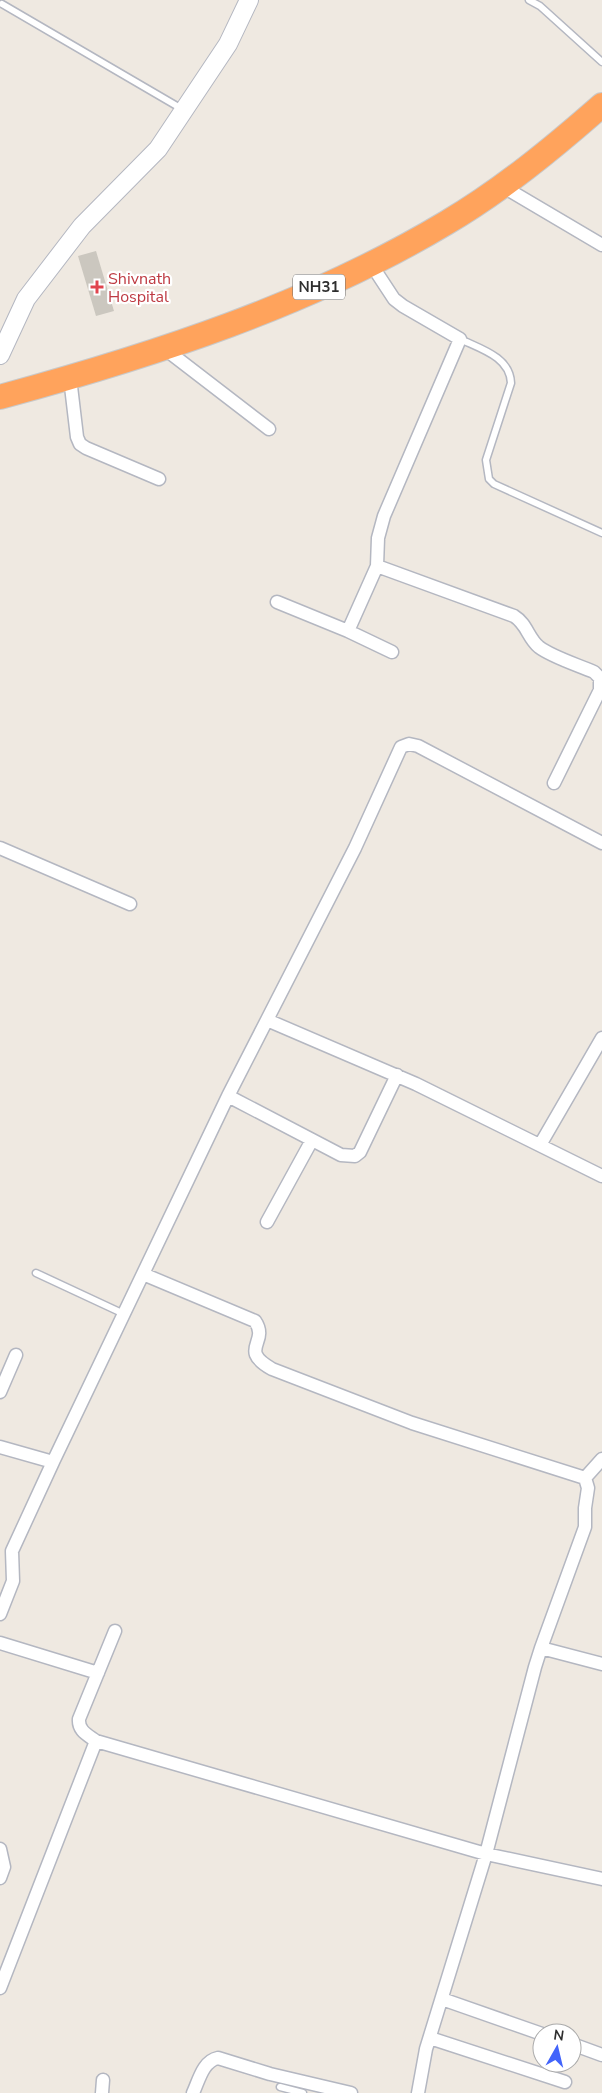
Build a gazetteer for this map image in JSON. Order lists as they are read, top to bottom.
{
  "streets": {
    "highway": ["NH31"]
  },
  "places": {
    "health": ["Shivnath Hospital"]
  },
  "north": "top"
}
